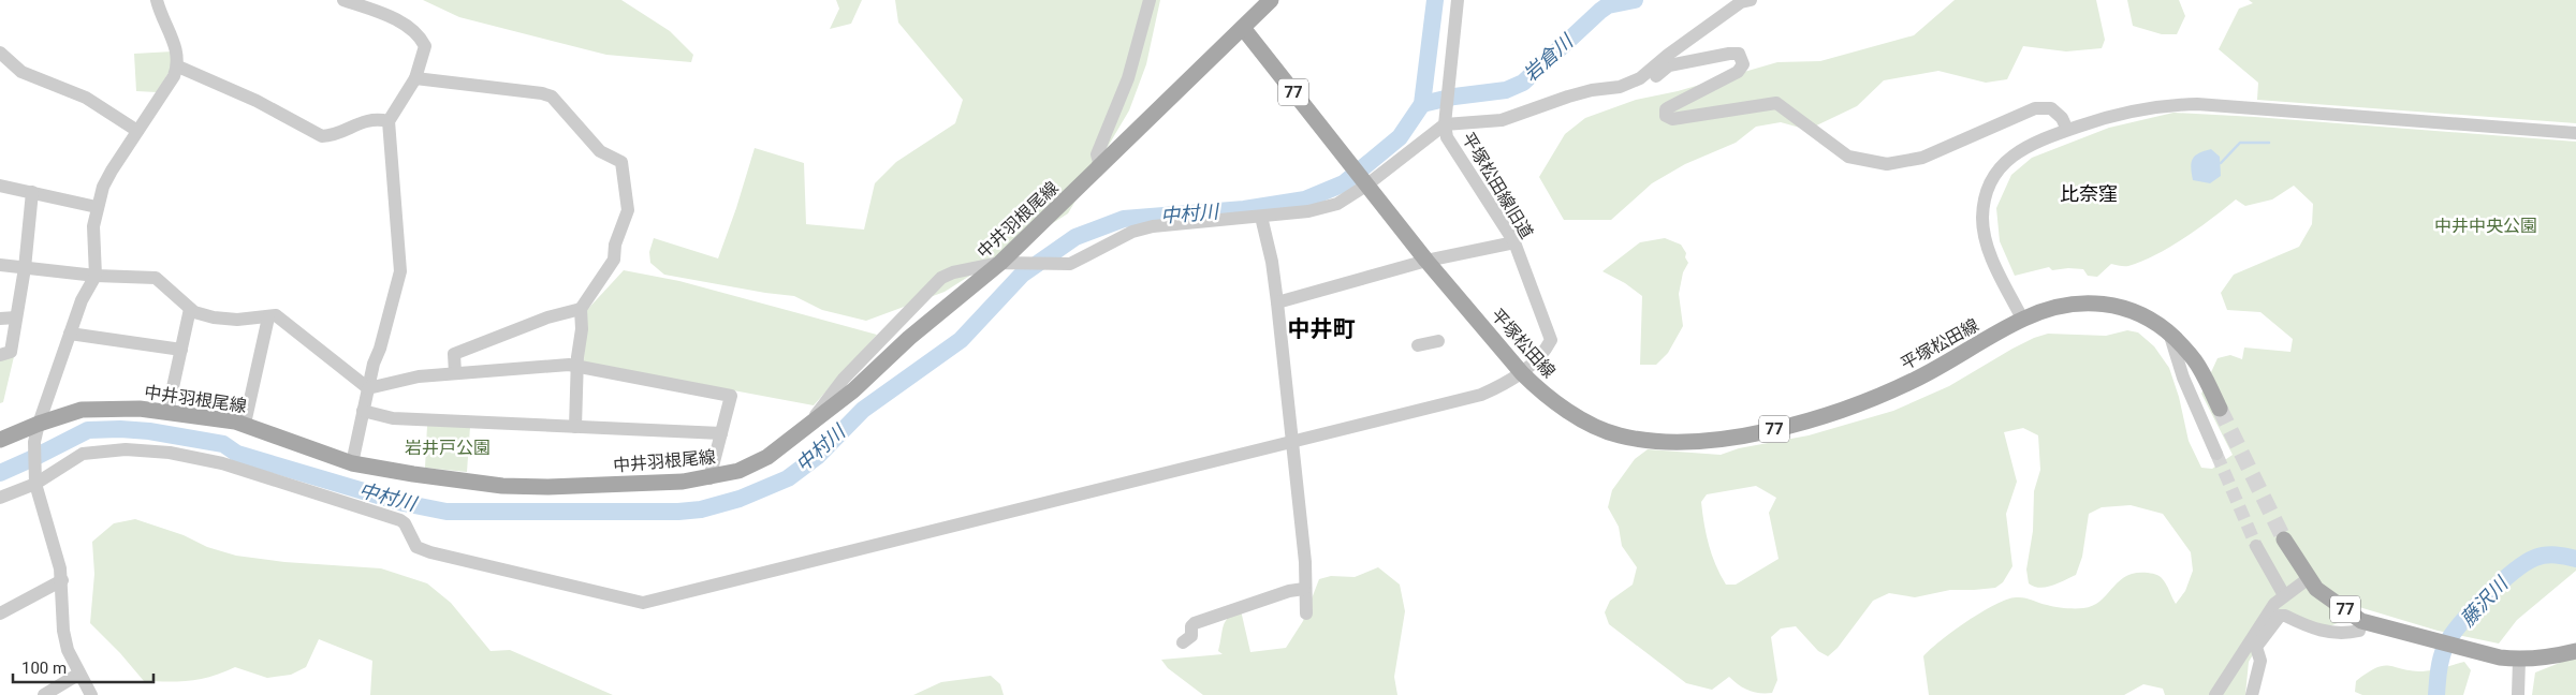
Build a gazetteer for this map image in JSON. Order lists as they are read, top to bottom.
{
  "streets": {
    "main road": ["77", "中井羽根尾線", "平塚松田線"],
    "street": ["平塚松田線旧道"]
  },
  "crossings": [
    ["平塚松田線旧道", "平塚松田線"],
    ["中井羽根尾線", "平塚松田線"]
  ],
  "districts": ["比奈窪", "中井町"],
  "water": ["岩倉川", "中村川", "藤沢川"],
  "parks": ["中井中央公園", "岩井戸公園"],
  "scale_bar": "100 m"
}
